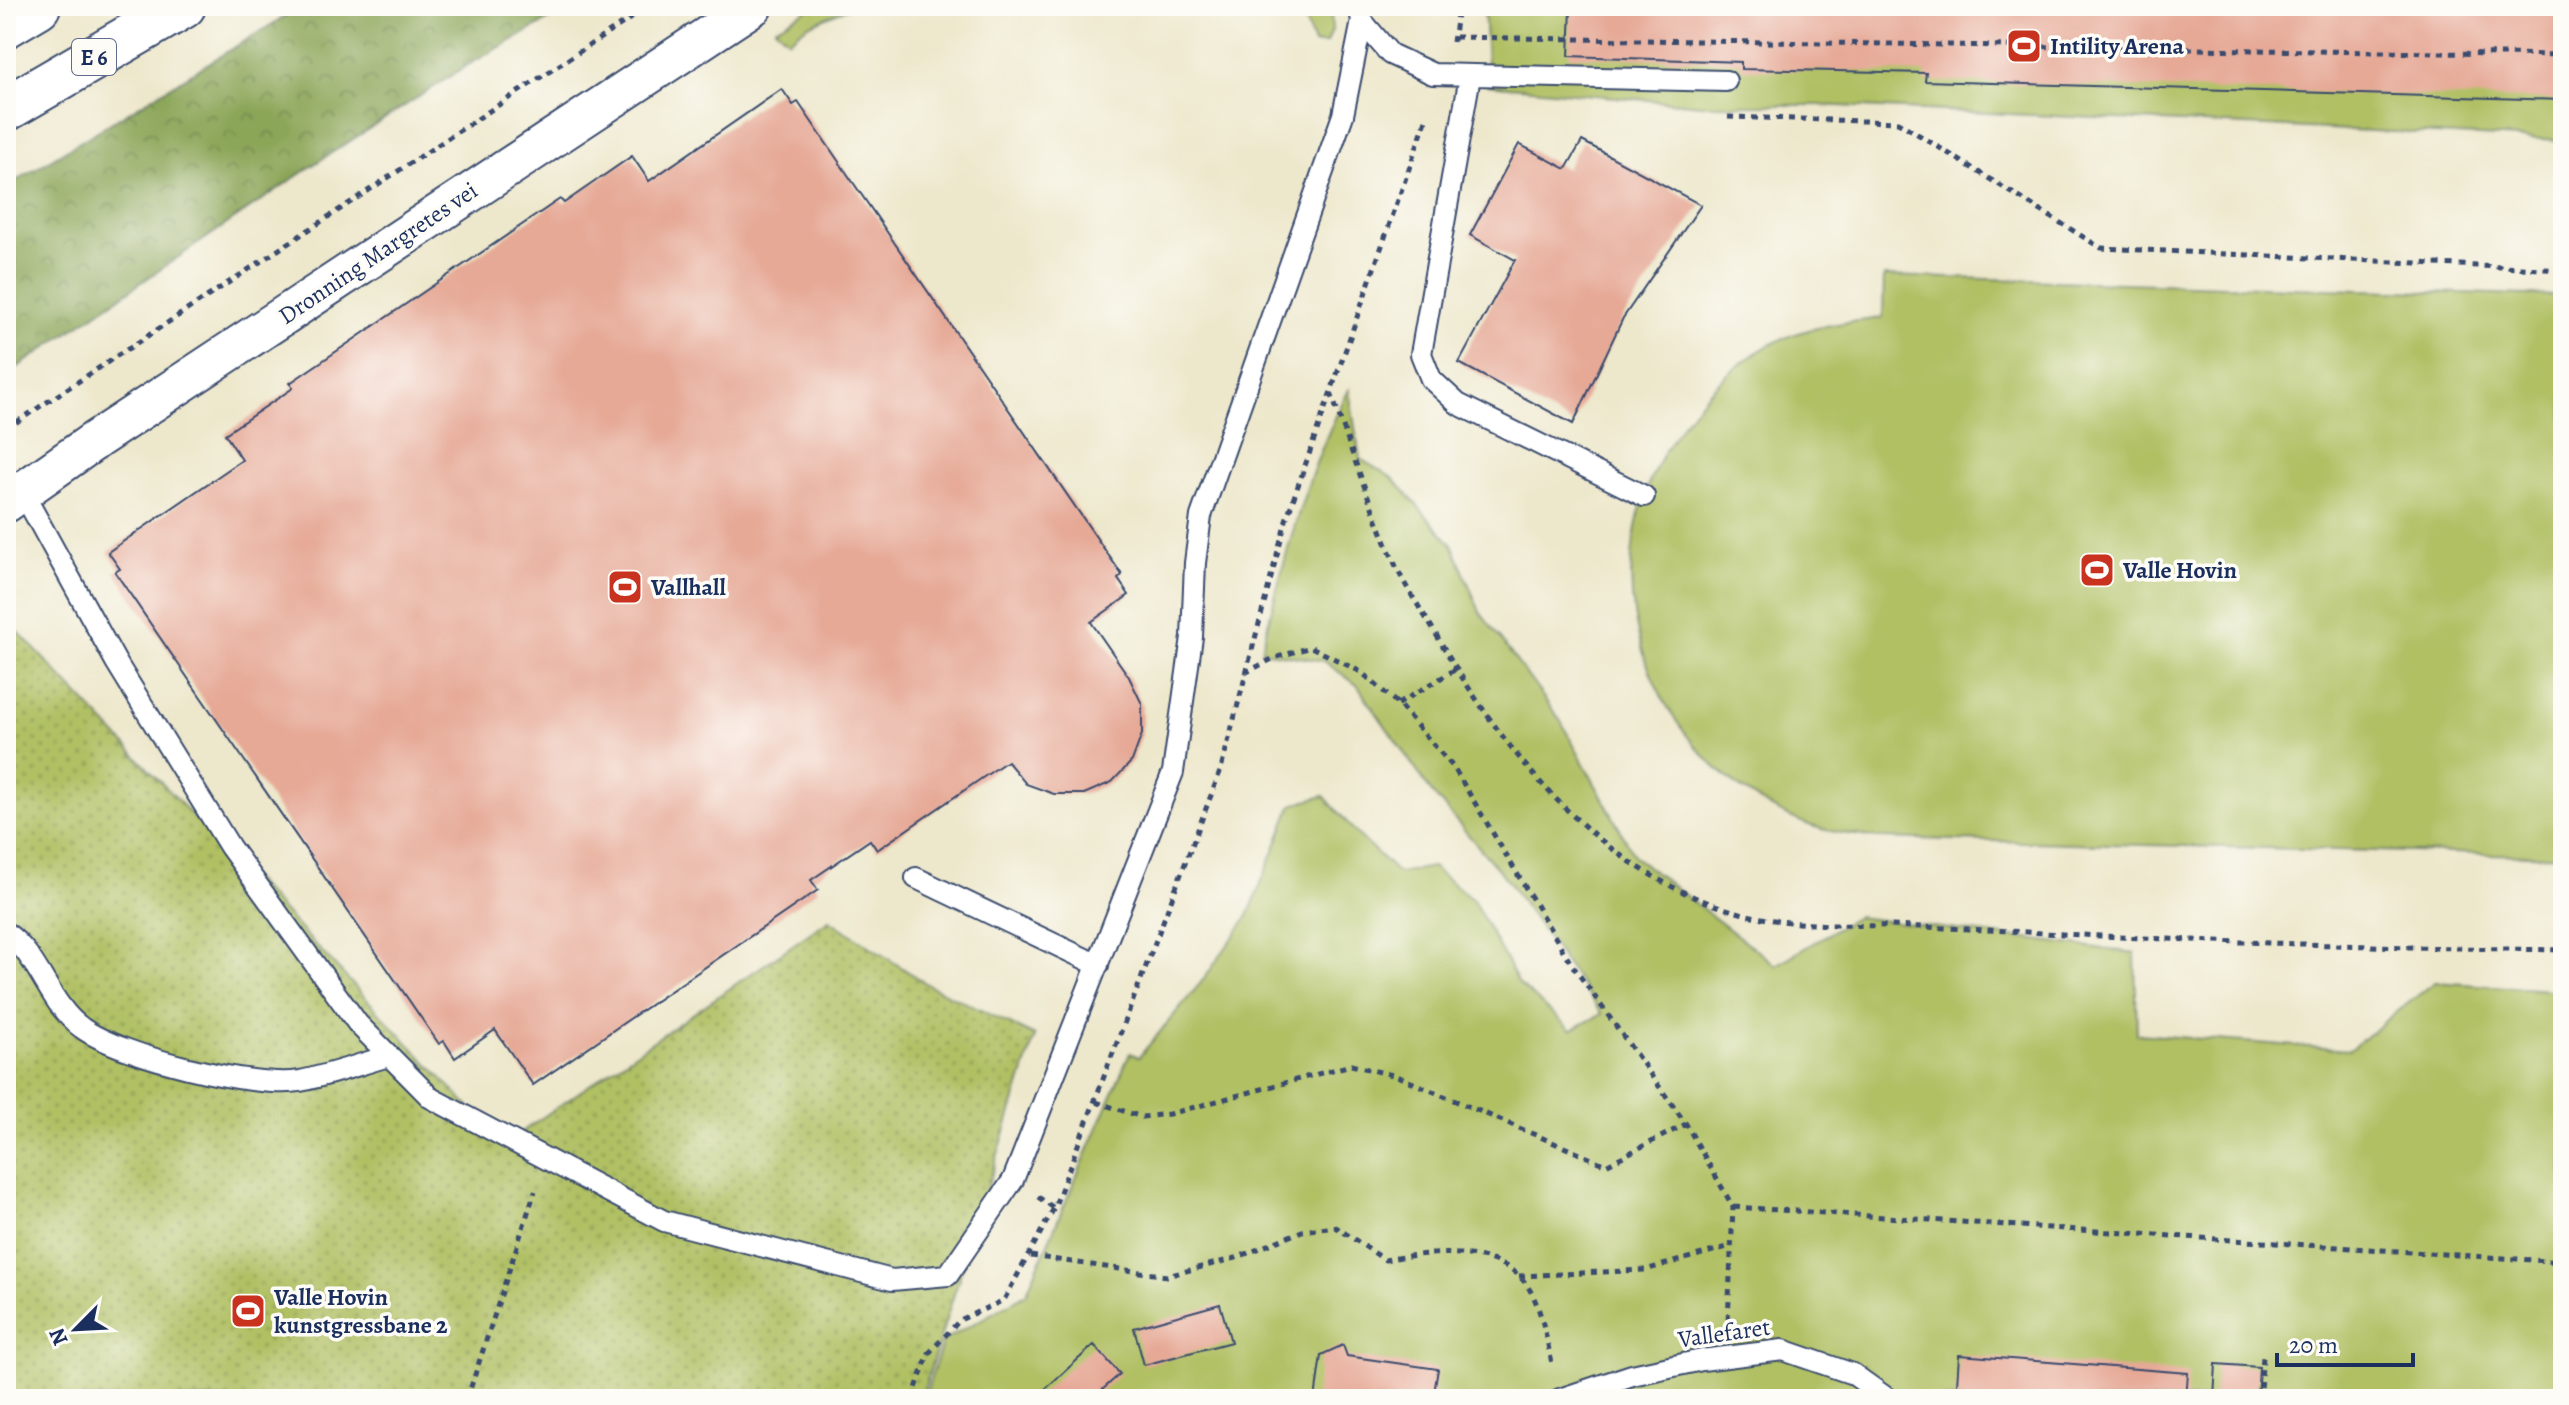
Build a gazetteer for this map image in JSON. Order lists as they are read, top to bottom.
{
  "streets": {
    "highway": ["E 6"],
    "street": ["Dronning Margretes vei"],
    "lane": ["Vallefaret"]
  },
  "places": {
    "sports": [
      "Intility Arena",
      "Valle Hovin",
      "Vallhall",
      "Valle Hovin kunstgressbane 2"
    ]
  },
  "scale_bar": "20 m",
  "north": "bottom left"
}
